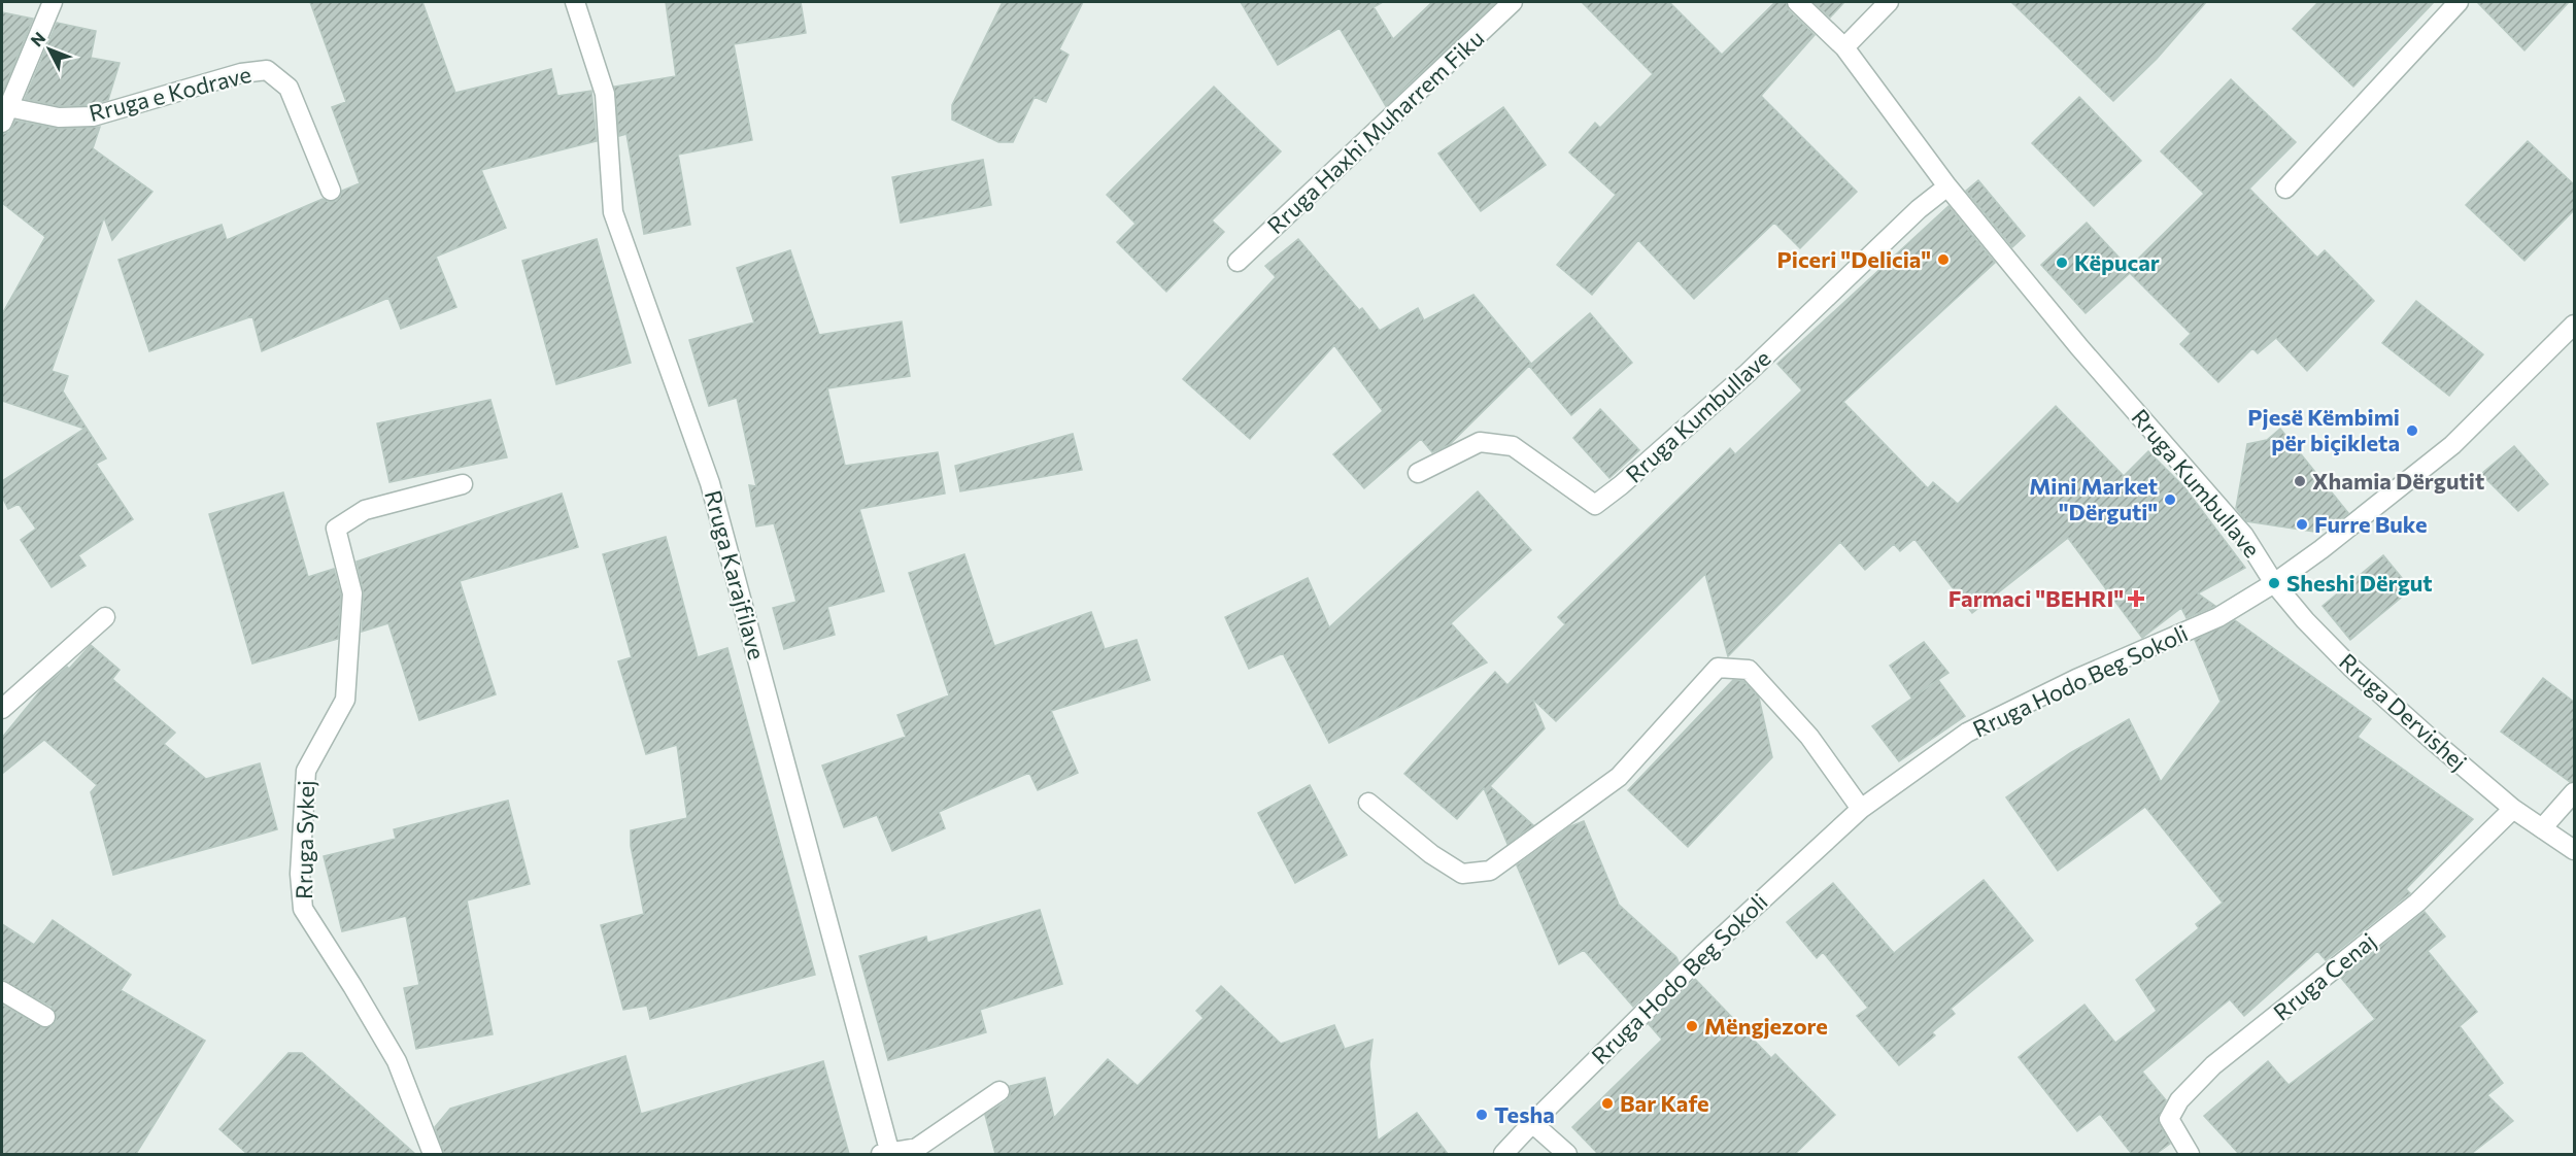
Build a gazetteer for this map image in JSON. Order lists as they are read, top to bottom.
{
  "streets": {
    "street": [
      "Rruga e Kodrave",
      "Rruga Haxhi Muharrem Fiku",
      "Rruga Kumbullave",
      "Rruga Karajfilave",
      "Rruga Hodo Beg Sokoli",
      "Rruga Dervishej",
      "Rruga Sykej",
      "Rruga Cenaj"
    ]
  },
  "crossings": [
    ["Rruga Kumbullave", "Rruga Hodo Beg Sokoli"],
    ["Rruga Kumbullave", "Rruga Dervishej"],
    ["Rruga Hodo Beg Sokoli", "Rruga Dervishej"],
    ["Rruga Dervishej", "Rruga Cenaj"]
  ],
  "places": {
    "other": [
      "Piceri \"Delicia\"",
      "Këpucar",
      "Pjesë Këmbimi për biçikleta",
      "Xhamia Dërgutit",
      "Mini Market \"Dërguti\"",
      "Furre Buke",
      "Sheshi Dërgut",
      "Mëngjezore",
      "Bar Kafe",
      "Tesha"
    ],
    "health": ["Farmaci \"BEHRI\""]
  },
  "north": "top left"
}
